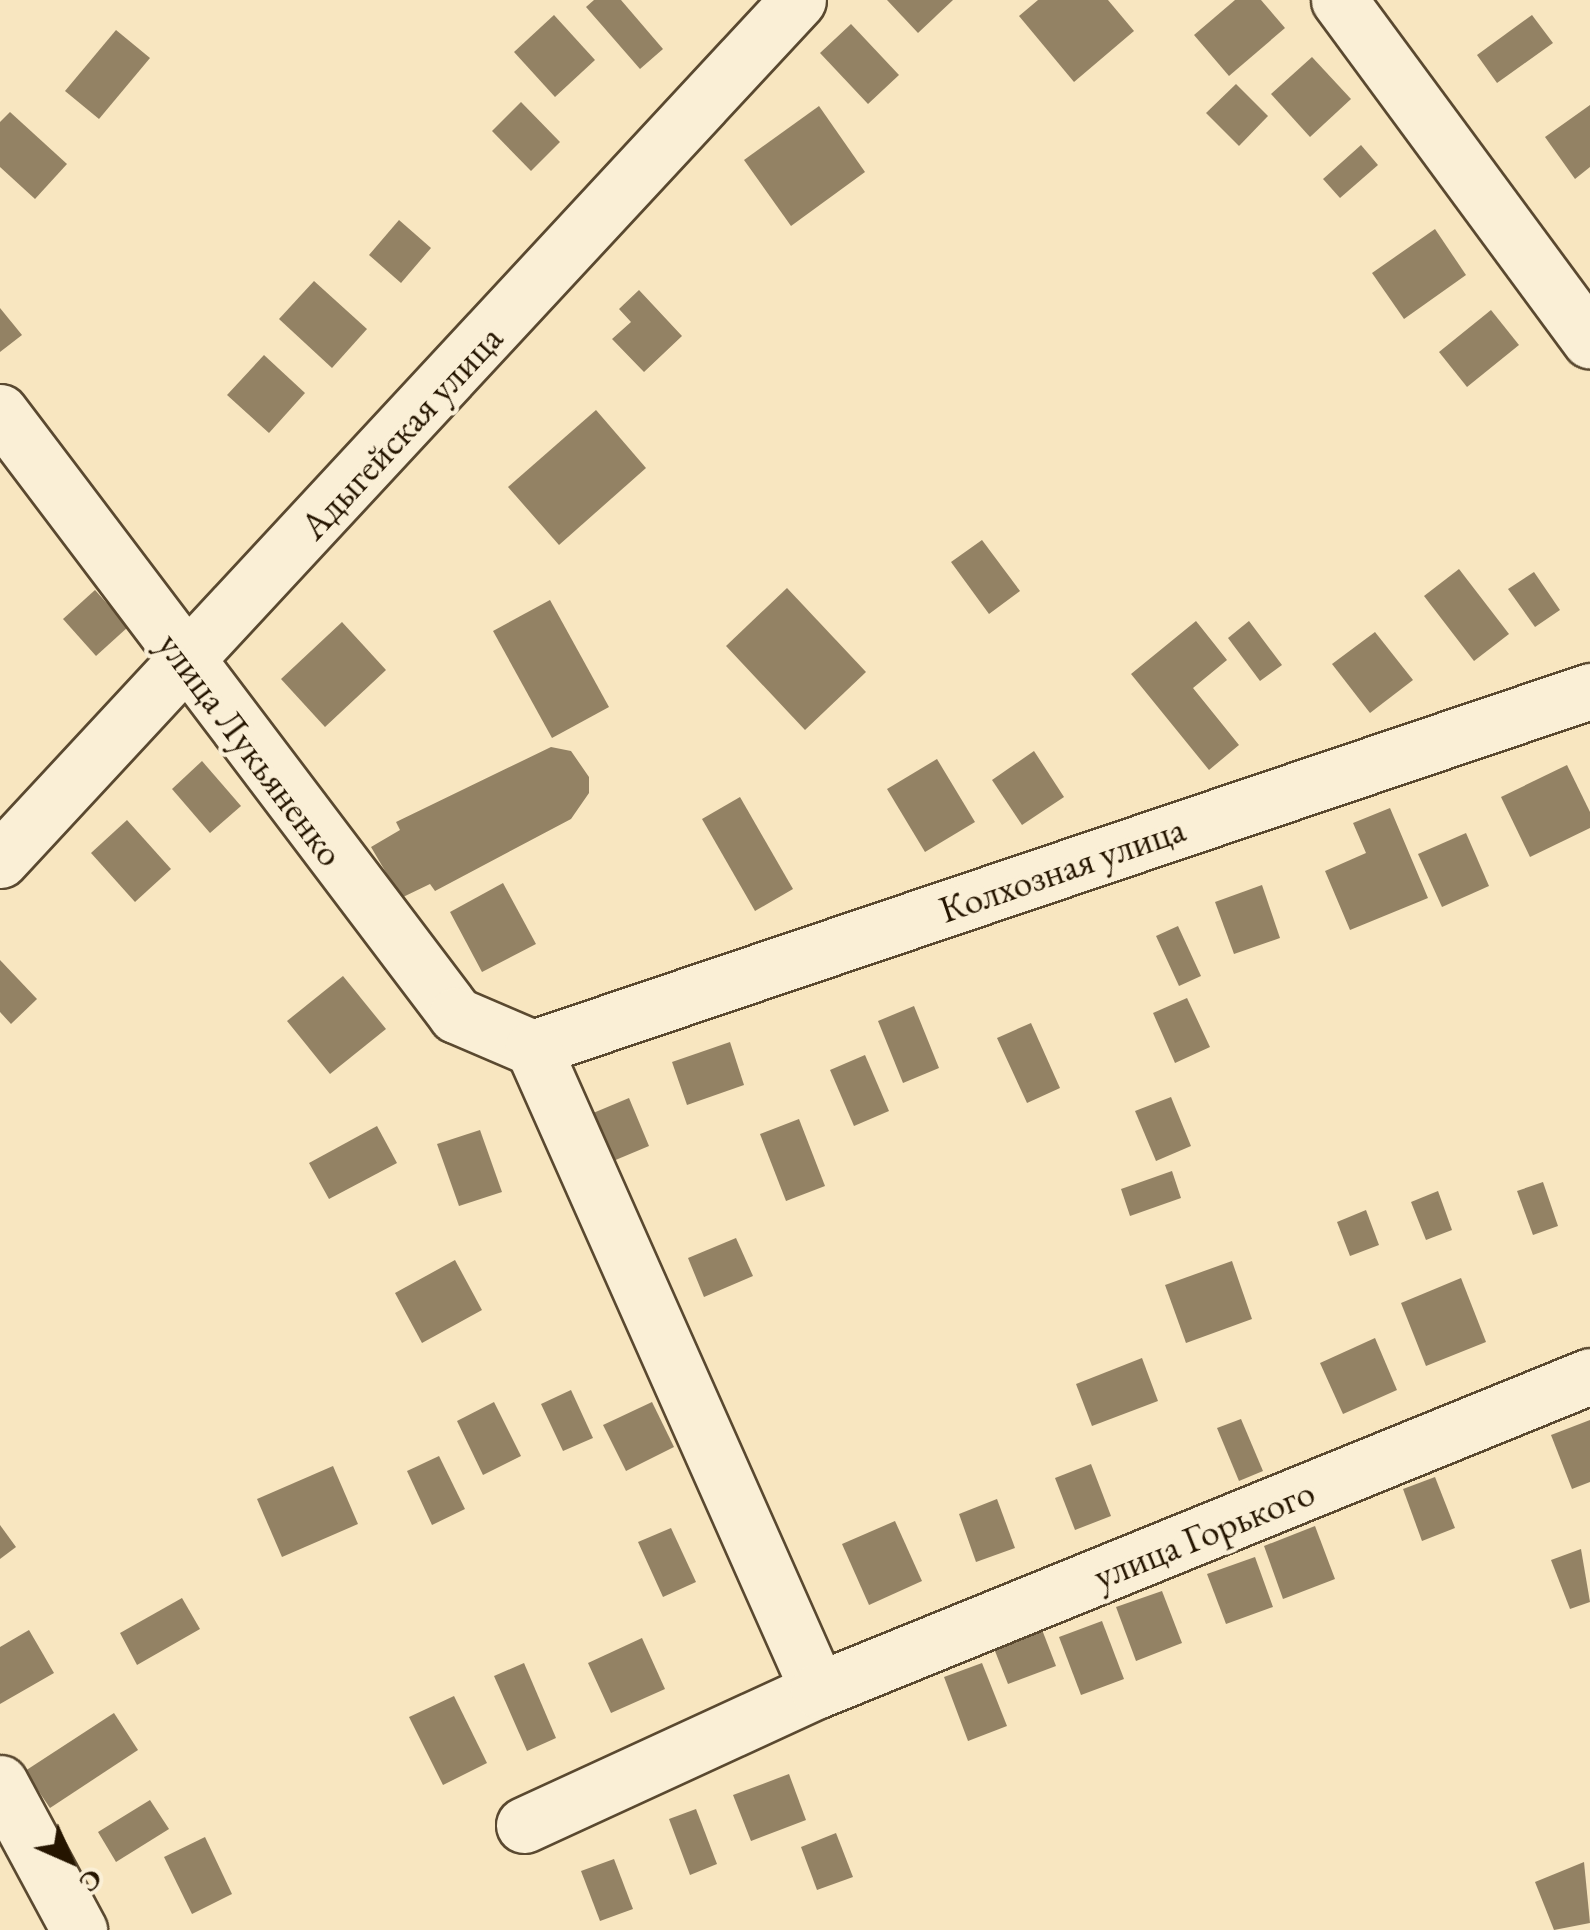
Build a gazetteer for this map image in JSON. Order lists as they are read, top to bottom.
{
  "streets": {
    "street": [
      "Адыгейская улица",
      "улица Лукьяненко",
      "Колхозная улица",
      "улица Горького"
    ]
  },
  "crossings": [
    ["Адыгейская улица", "улица Лукьяненко"],
    ["улица Лукьяненко", "Колхозная улица"]
  ],
  "north": "bottom right"
}
